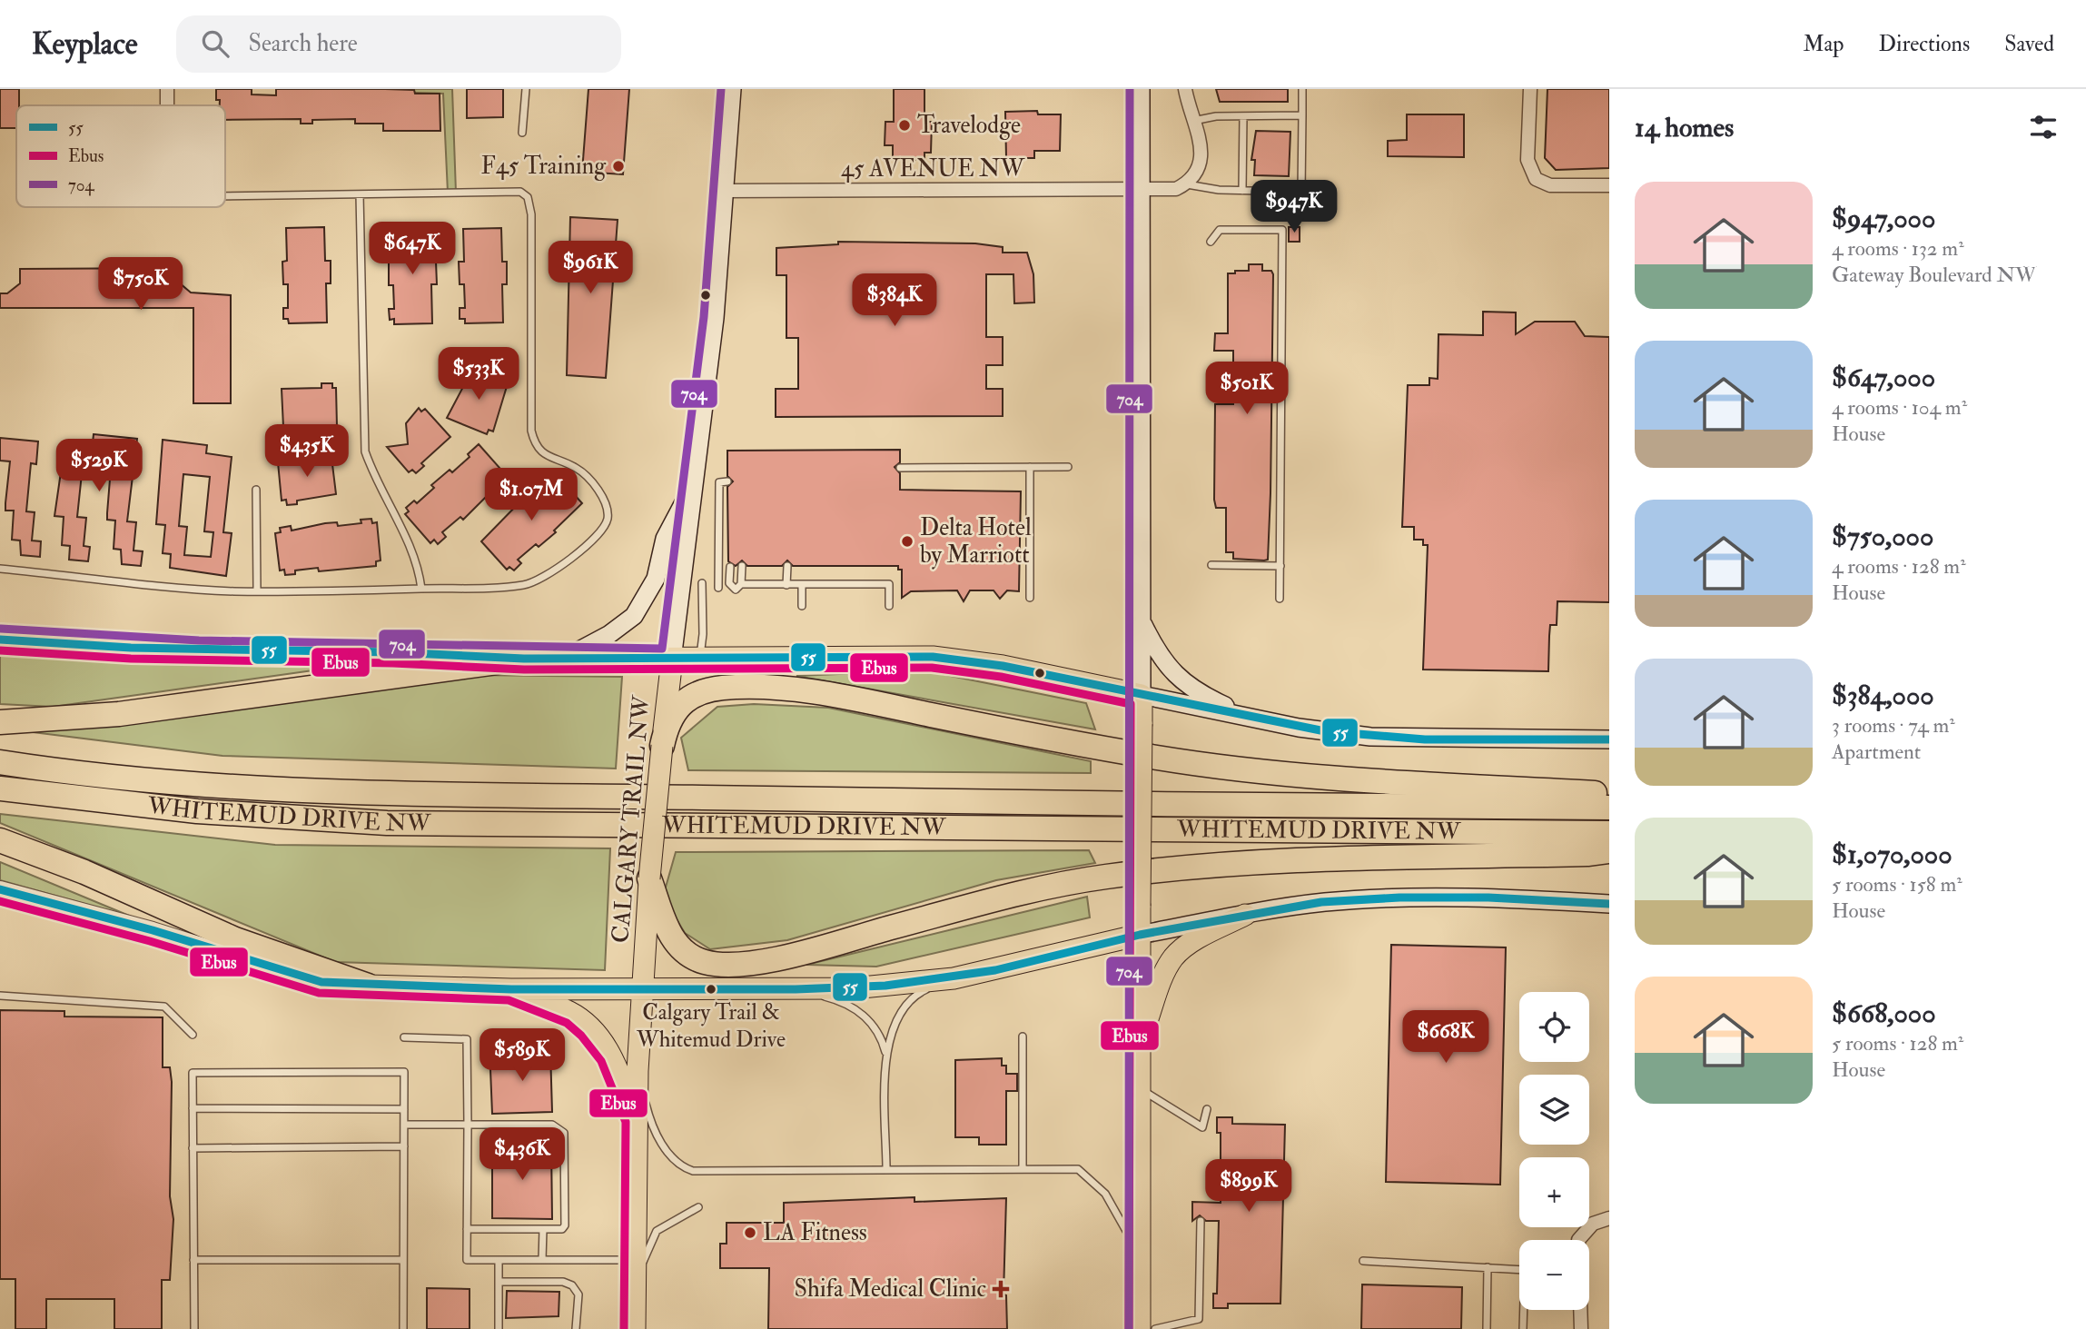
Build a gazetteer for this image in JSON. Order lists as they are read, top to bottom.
{
  "streets": {
    "highway": ["WHITEMUD DRIVE NW", "CALGARY TRAIL NW"],
    "street": ["45 AVENUE NW"]
  },
  "crossings": [
    ["45 AVENUE NW", "CALGARY TRAIL NW"]
  ],
  "places": {
    "other": [
      "Travelodge",
      "F45 Training",
      "Delta Hotel by Marriott",
      "Calgary Trail & Whitemud Drive",
      "LA Fitness"
    ],
    "health": ["Shifa Medical Clinic"]
  },
  "lines": ["transit line 704", "transit line 55", "transit line Ebus"],
  "legend": ["55", "Ebus", "704"],
  "page": {
    "header": "Keyplace",
    "search": "Search here",
    "nav": ["Map", "Directions", "Saved"],
    "heading": "14 homes",
    "list": [
      {
        "name": "$947,000",
        "note": "4 rooms · 132 m² · Gateway Boulevard NW"
      },
      {
        "name": "$647,000",
        "note": "4 rooms · 104 m² · House"
      },
      {
        "name": "$750,000",
        "note": "4 rooms · 128 m² · House"
      },
      {
        "name": "$384,000",
        "note": "3 rooms · 74 m² · Apartment"
      },
      {
        "name": "$1,070,000",
        "note": "5 rooms · 158 m² · House"
      },
      {
        "name": "$668,000",
        "note": "5 rooms · 128 m² · House"
      }
    ],
    "price": [
      "$947K",
      "$647K",
      "$961K",
      "$750K",
      "$384K",
      "$533K",
      "$501K",
      "$435K",
      "$529K",
      "$1.07M",
      "$668K",
      "$589K",
      "$436K",
      "$899K"
    ],
    "map_buttons": ["+", "−"]
  }
}
